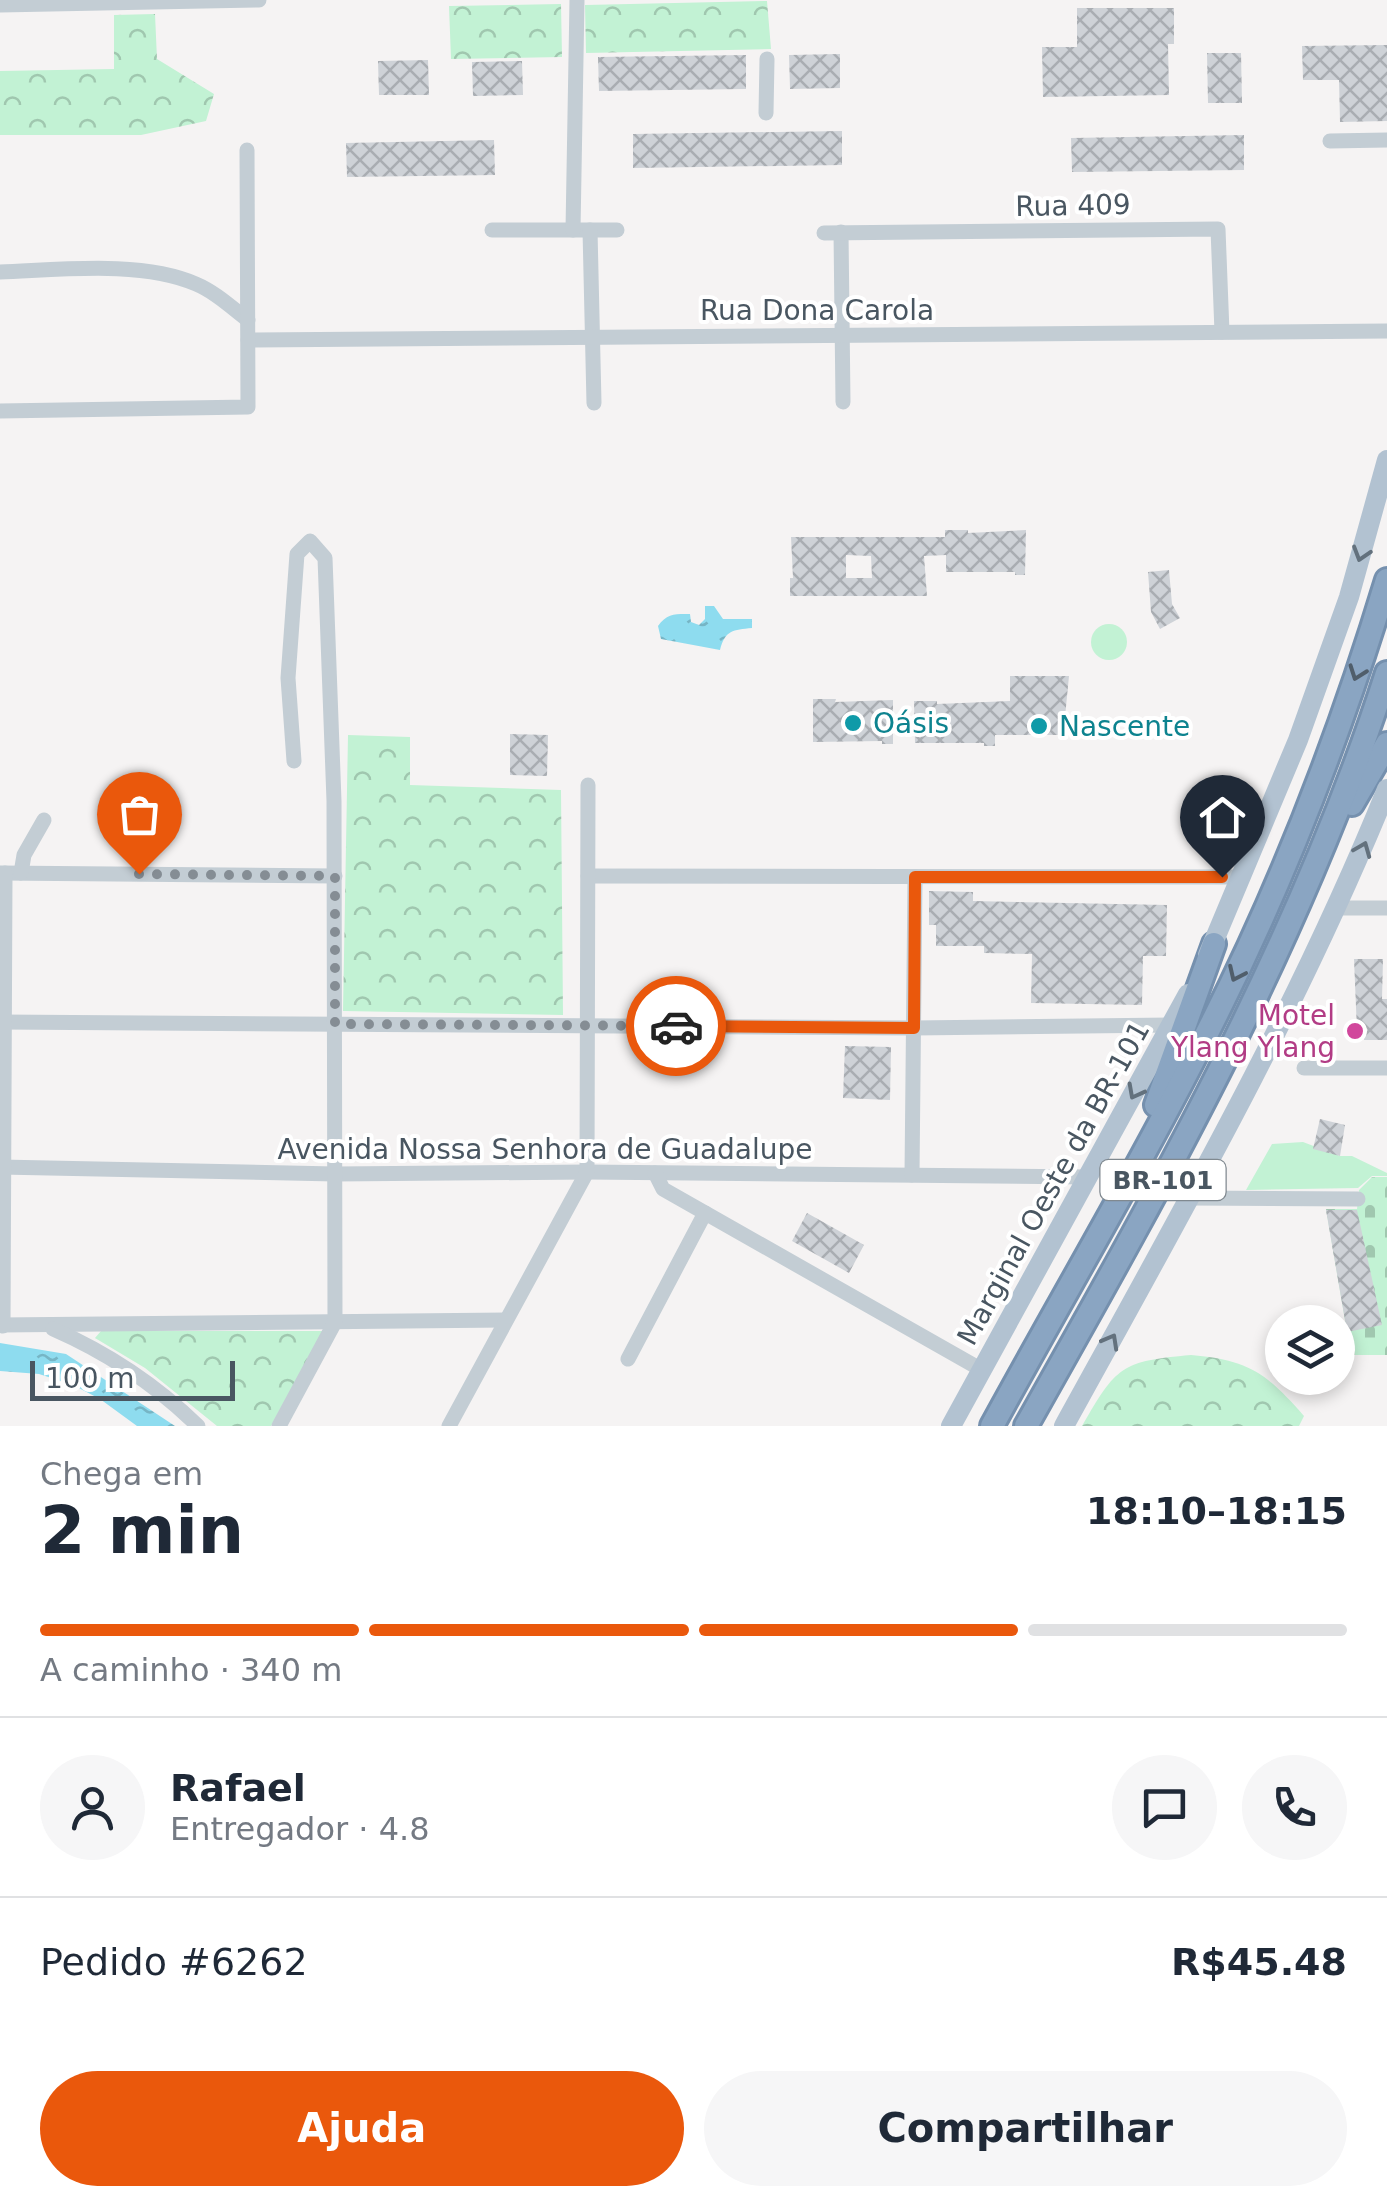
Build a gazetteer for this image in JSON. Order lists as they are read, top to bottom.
{
  "streets": {
    "highway": ["BR-101"],
    "main road": ["Marginal Oeste da BR-101"],
    "street": ["Rua 409", "Rua Dona Carola", "Avenida Nossa Senhora de Guadalupe"]
  },
  "crossings": [
    ["Rua 409", "Rua Dona Carola"],
    ["Avenida Nossa Senhora de Guadalupe", "Marginal Oeste da BR-101"]
  ],
  "places": ["Oásis", "Nascente", "Motel Ylang Ylang"],
  "scale_bar": "100 m",
  "page": {
    "scale": "100 m",
    "heading": ["2 min", "Chega em", "18:10–18:15"],
    "panel": [
      "Rafael",
      "Entregador · 4.8",
      "Pedido #6262",
      "R$45.48"
    ],
    "bar": "A caminho · 340 m",
    "buttons": ["Ajuda", "Compartilhar"]
  }
}
